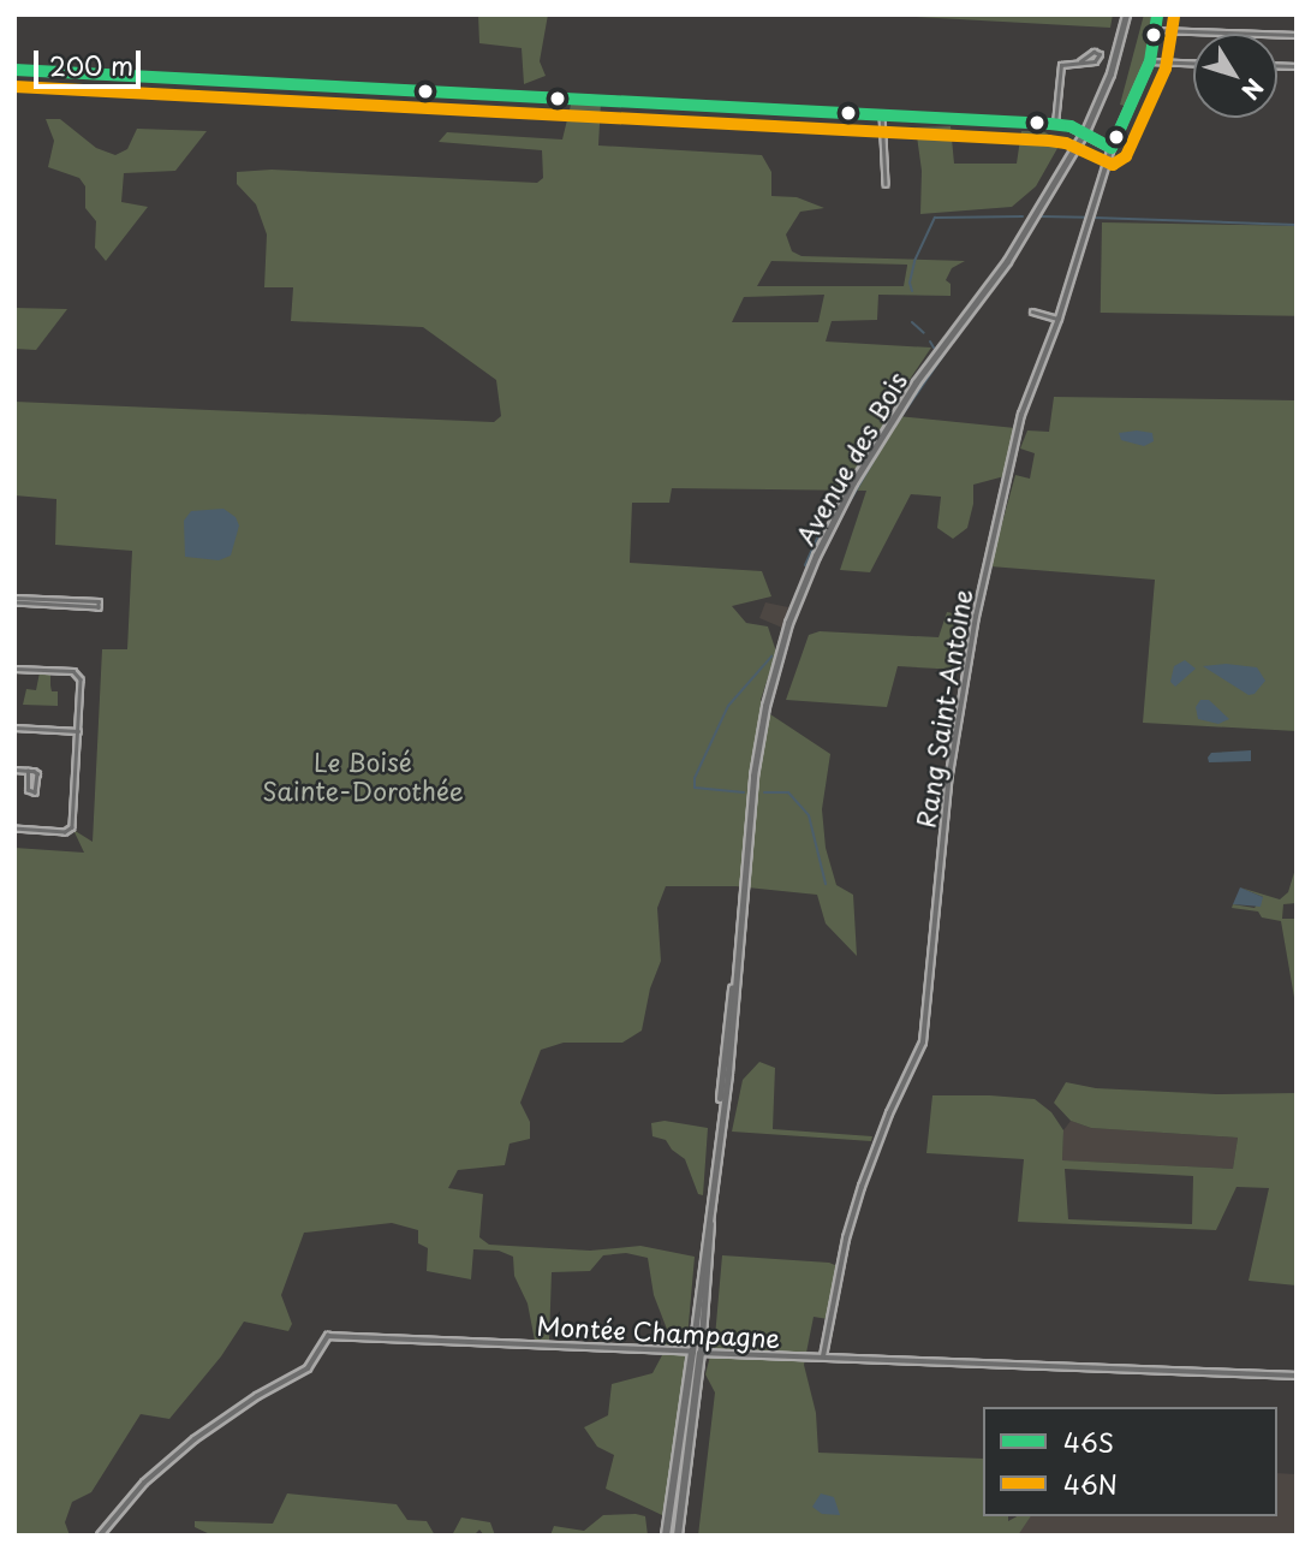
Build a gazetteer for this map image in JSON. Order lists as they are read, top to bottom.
{
  "streets": {
    "main road": ["Avenue des Bois"],
    "street": ["Rang Saint-Antoine", "Montée Champagne"]
  },
  "crossings": [
    ["Avenue des Bois", "Montée Champagne"],
    ["Rang Saint-Antoine", "Montée Champagne"]
  ],
  "parks": ["Le Boisé Sainte-Dorothée"],
  "lines": ["transit line 46S", "transit line 46N"],
  "legend": ["46S", "46N"],
  "scale_bar": "200 m",
  "north": "bottom right"
}
